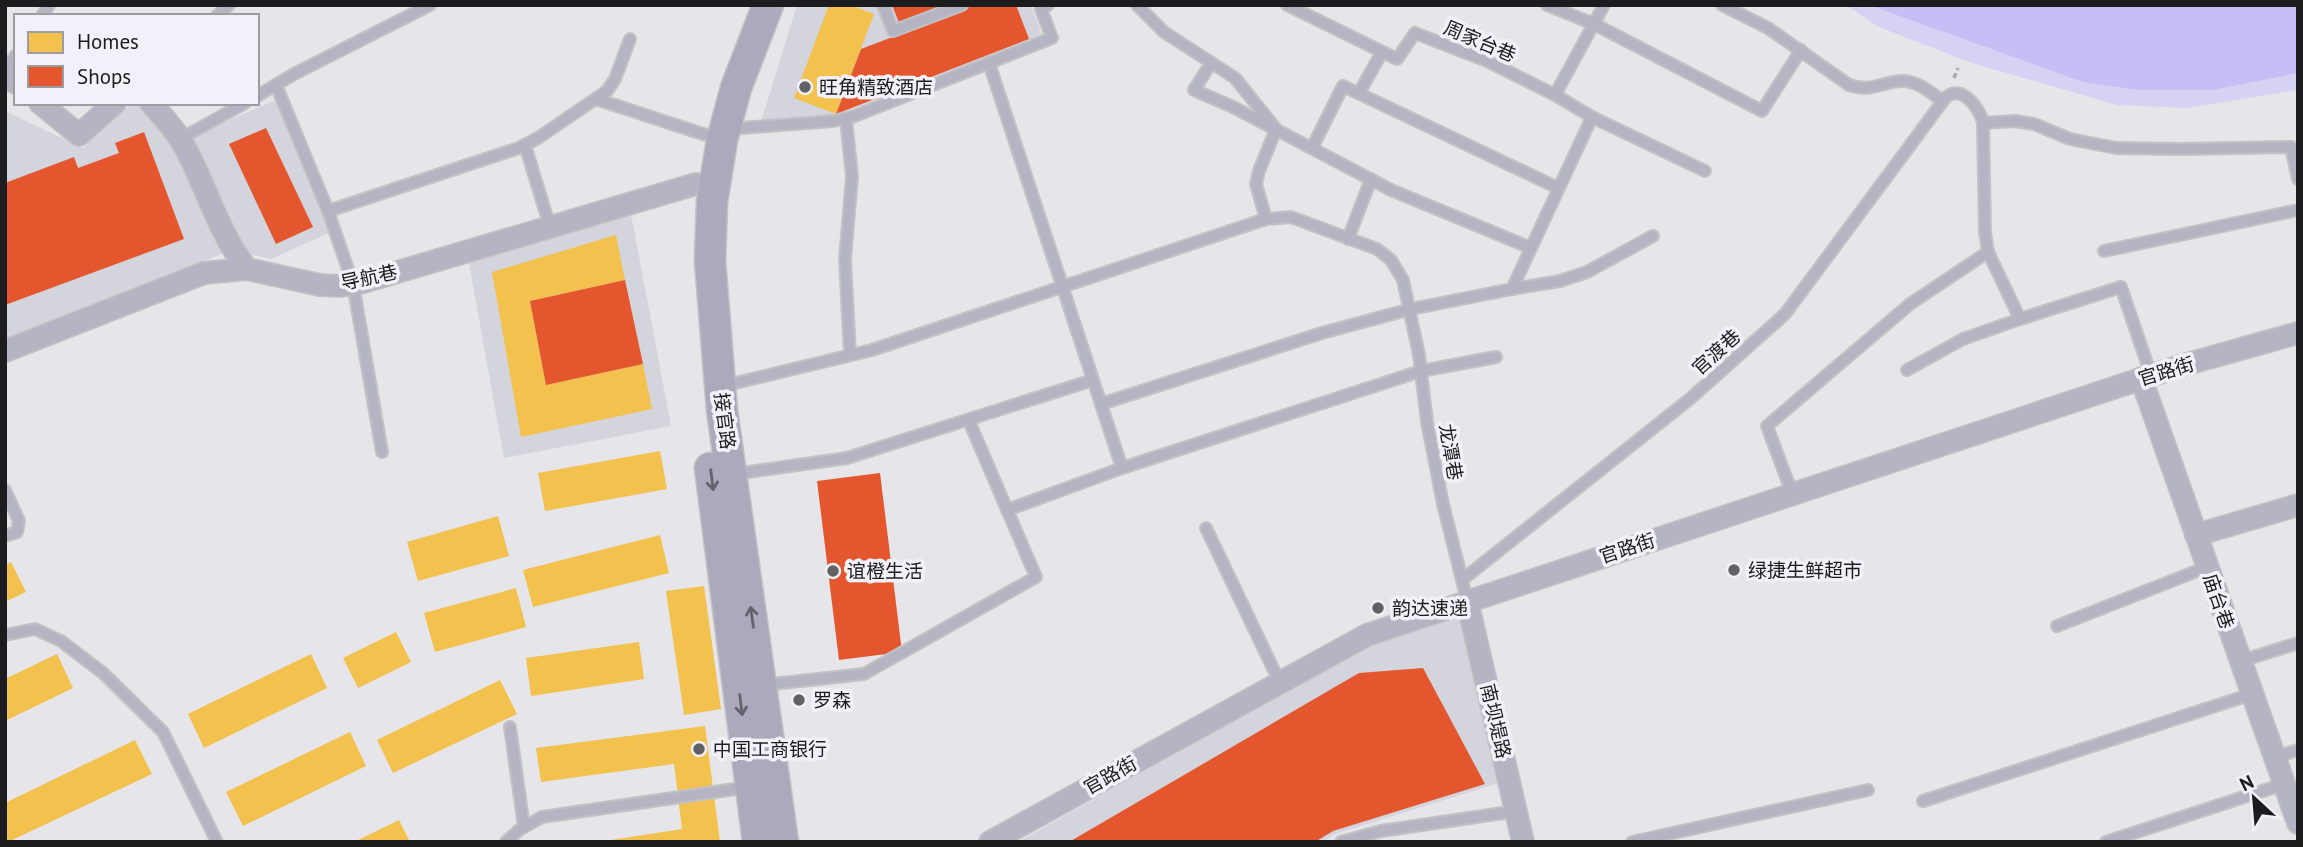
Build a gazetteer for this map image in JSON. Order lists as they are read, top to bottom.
{
  "streets": {
    "main road": ["接官路"],
    "street": [
      "导航巷",
      "官路街",
      "庙台巷",
      "南坝堤路"
    ],
    "lane": ["周家台巷", "官渡巷", "龙潭巷"]
  },
  "crossings": [
    ["导航巷", "接官路"],
    ["官渡巷", "官路街"],
    ["官渡巷", "龙潭巷"],
    ["官渡巷", "南坝堤路"],
    ["官路街", "龙潭巷"],
    ["官路街", "庙台巷"],
    ["官路街", "南坝堤路"],
    ["龙潭巷", "南坝堤路"]
  ],
  "places": [
    "旺角精致酒店",
    "绿捷生鲜超市",
    "谊橙生活",
    "韵达速递",
    "罗森",
    "中国工商银行"
  ],
  "legend": ["Homes", "Shops"],
  "north": "top left"
}
